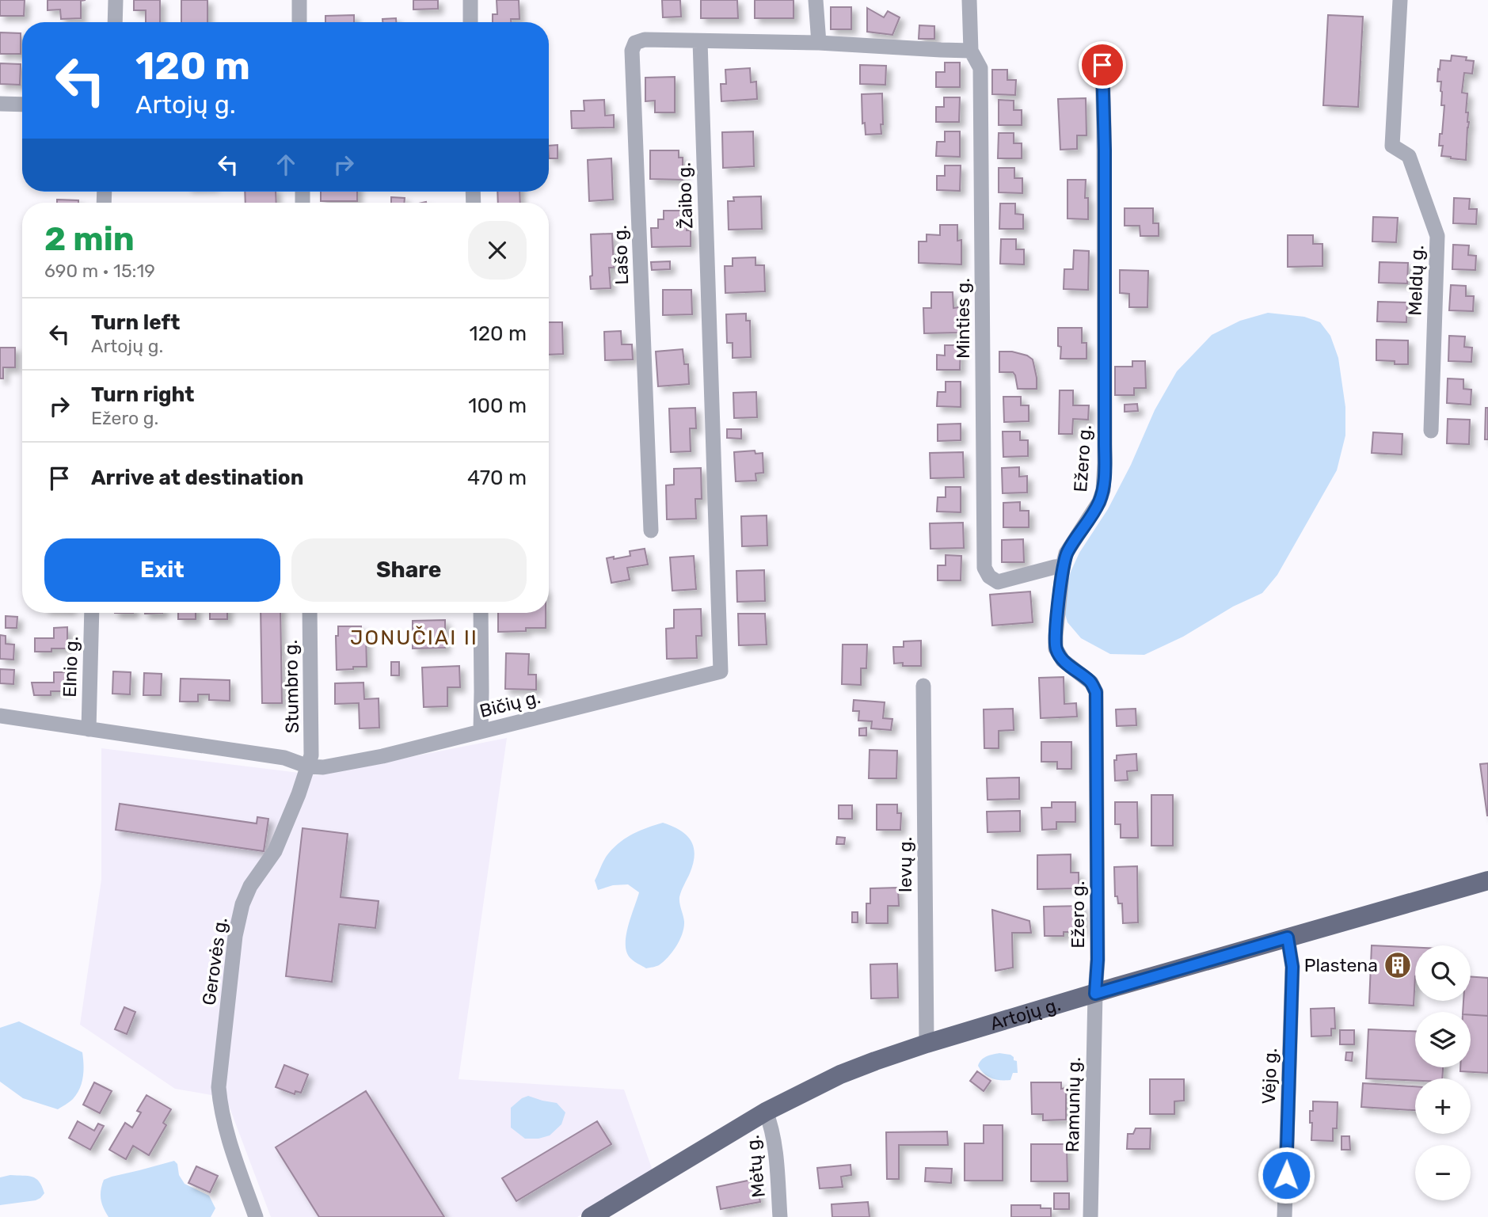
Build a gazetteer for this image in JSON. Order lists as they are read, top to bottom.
{
  "streets": {
    "main road": ["Artojų g."],
    "street": [
      "Žaibo g.",
      "Lašo g.",
      "Meldų g.",
      "Minties g.",
      "Ežero g.",
      "Elnio g.",
      "Stumbro g.",
      "Bičių g.",
      "Ievų g.",
      "Gerovės g.",
      "Vėjo g.",
      "Ramunių g.",
      "Mėtų g."
    ]
  },
  "crossings": [
    ["Žaibo g.", "Lašo g."],
    ["Žaibo g.", "Bičių g."],
    ["Minties g.", "Ežero g."],
    ["Ežero g.", "Artojų g."],
    ["Ežero g.", "Ramunių g."],
    ["Stumbro g.", "Bičių g."],
    ["Stumbro g.", "Gerovės g."],
    ["Bičių g.", "Gerovės g."],
    ["Ievų g.", "Artojų g."],
    ["Artojų g.", "Vėjo g."],
    ["Artojų g.", "Ramunių g."],
    ["Artojų g.", "Mėtų g."]
  ],
  "districts": ["JONUČIAI II"],
  "places": {
    "building": ["Plastena"]
  },
  "page": {
    "turn": ["120 m", "Artojų g."],
    "heading": ["2 min", "690 m · 15:19"],
    "list": [
      {
        "name": "Turn left",
        "note": "Artojų g.",
        "value": "120 m"
      },
      {
        "name": "Turn right",
        "note": "Ežero g.",
        "value": "100 m"
      },
      {
        "name": "Arrive at destination",
        "value": "470 m"
      }
    ],
    "buttons": ["Exit", "Share"],
    "map_buttons": ["+", "−"]
  }
}
